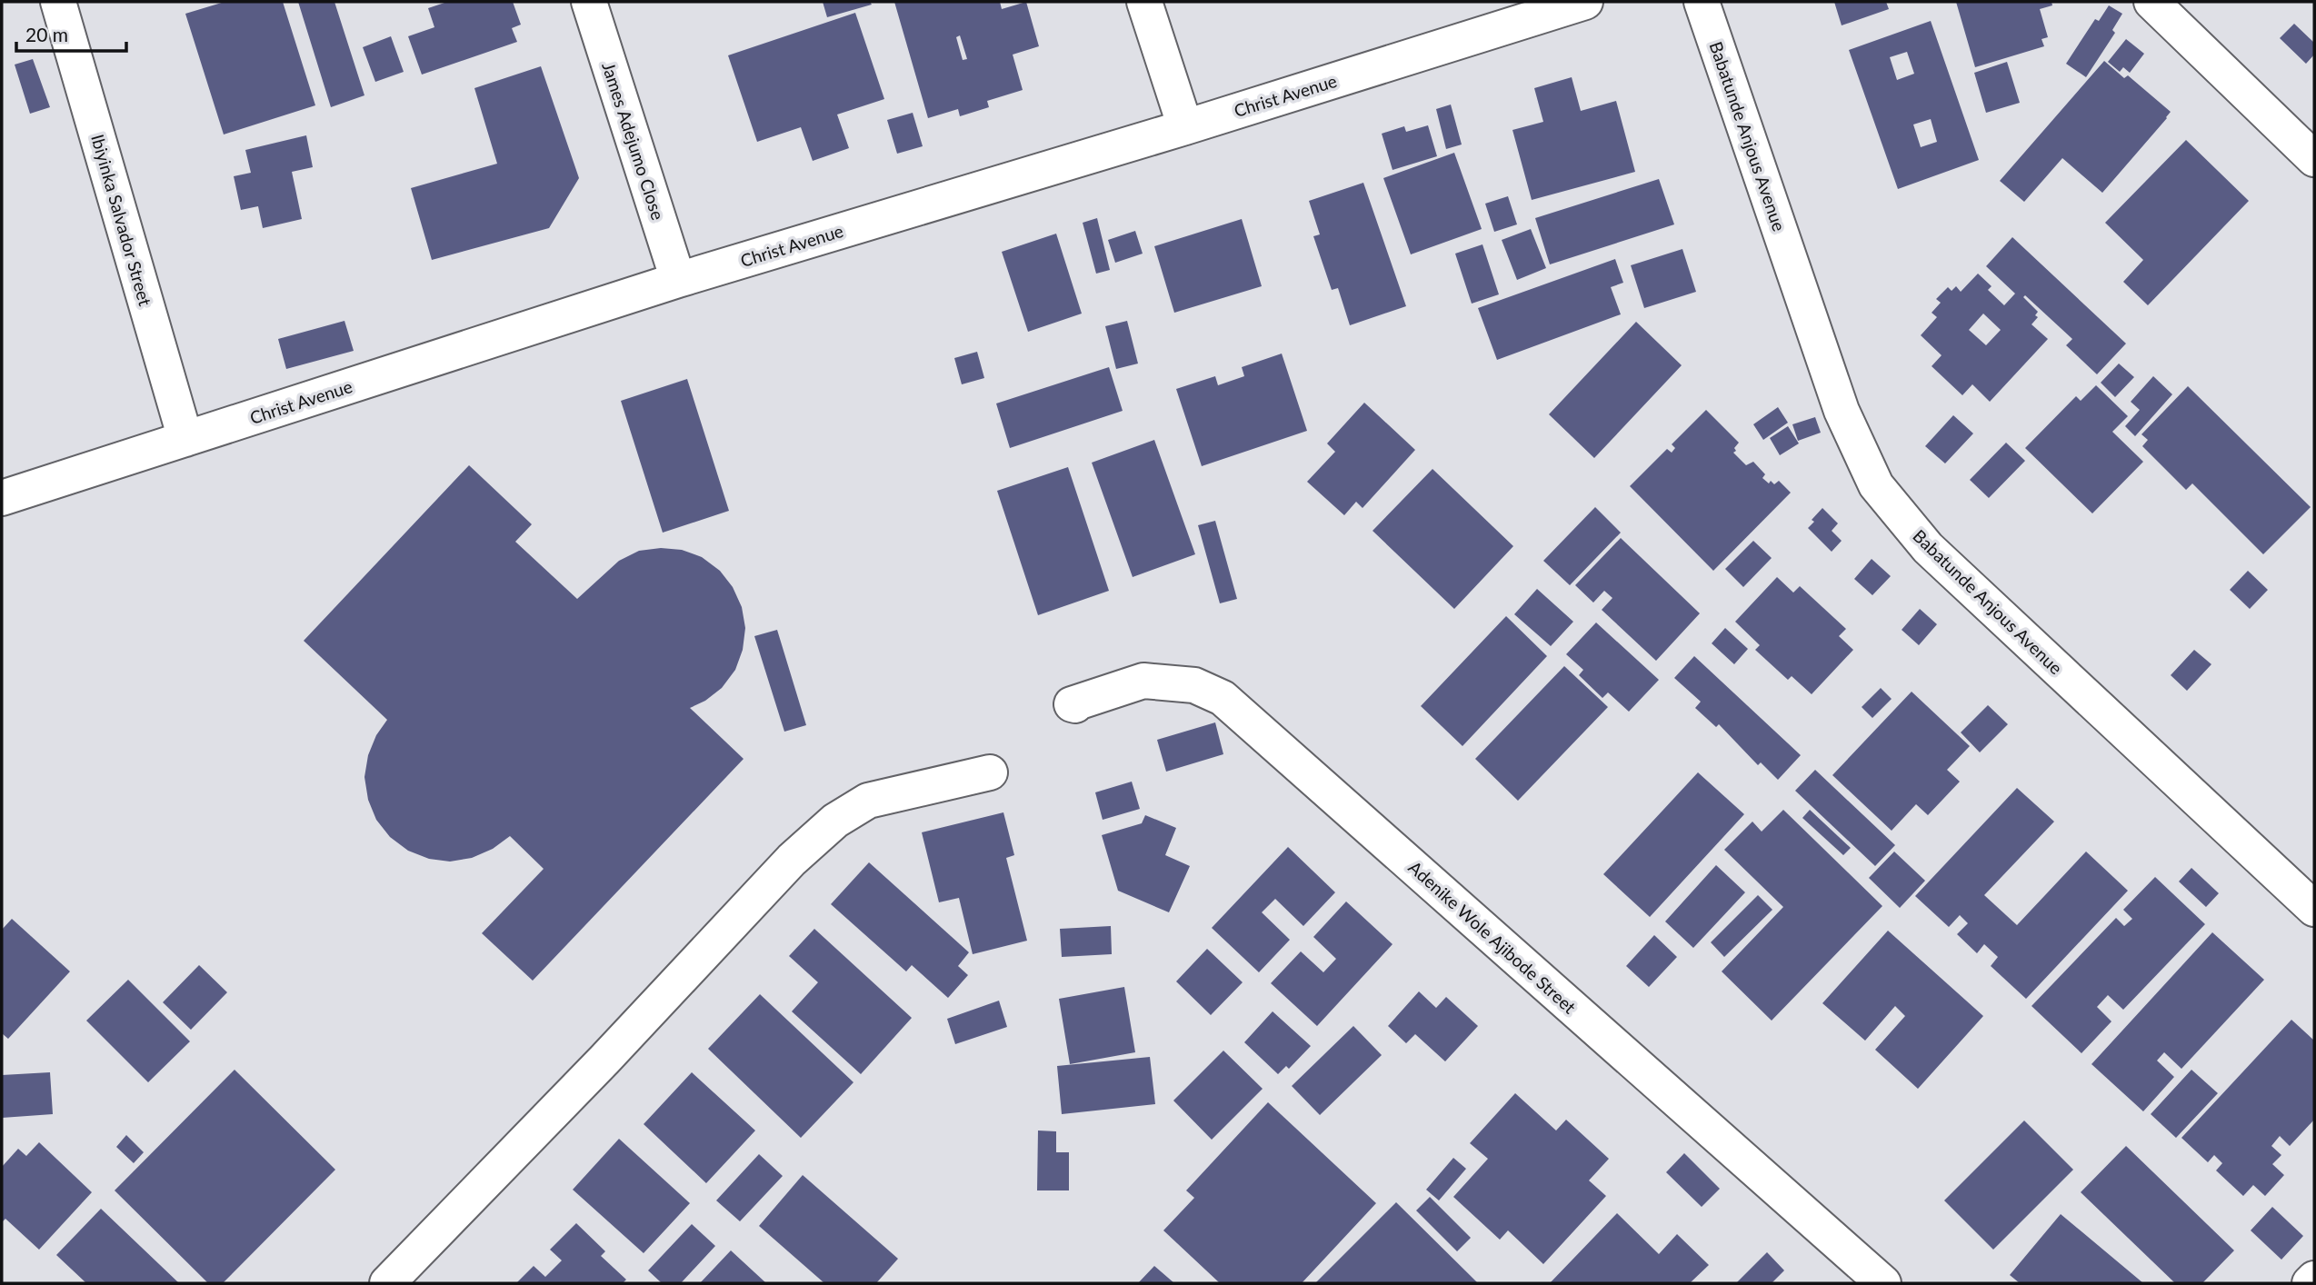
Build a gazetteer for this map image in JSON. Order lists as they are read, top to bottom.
{
  "streets": {
    "street": [
      "Christ Avenue",
      "Babatunde Anjous Avenue",
      "James Adejumo Close",
      "Ibiyinka Salvador Street",
      "Adenike Wole Ajibode Street"
    ]
  },
  "crossings": [
    ["Christ Avenue", "James Adejumo Close"],
    ["Christ Avenue", "Ibiyinka Salvador Street"]
  ],
  "scale_bar": "20 m"
}
